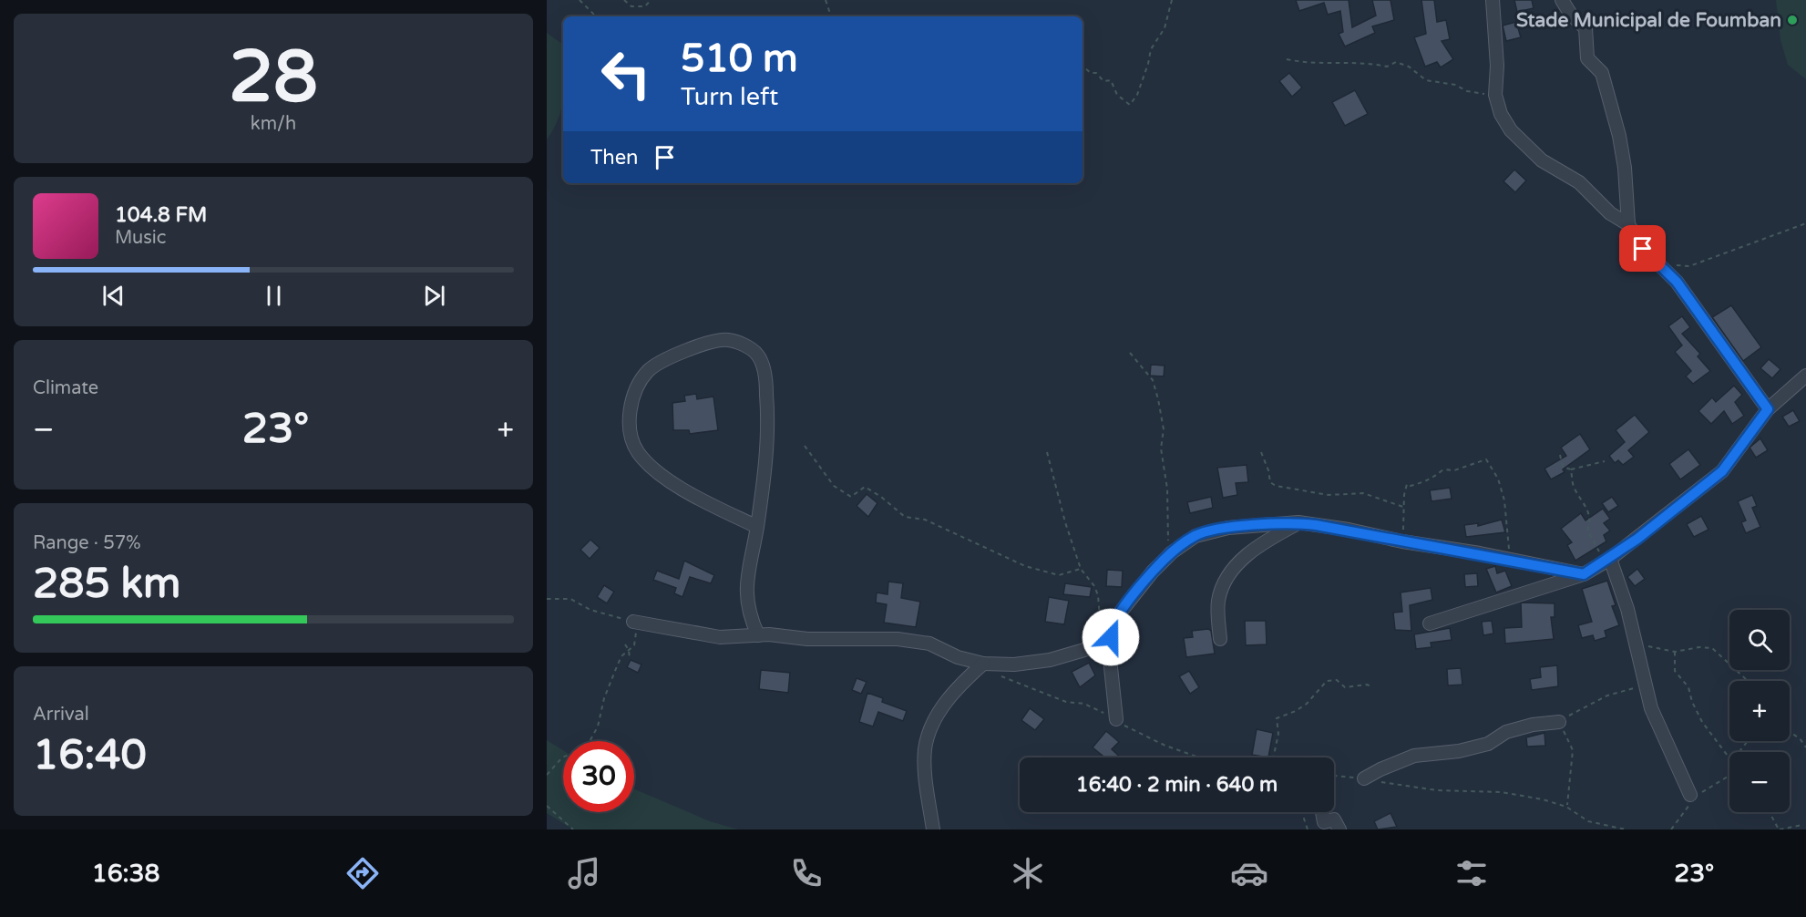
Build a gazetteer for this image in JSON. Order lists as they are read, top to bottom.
{
  "places": ["Stade Municipal de Foumban"],
  "page": {
    "tile": [
      ["28", "km/h"],
      "Climate",
      ["Range · 57%", "285 km"],
      ["Arrival", "16:40"]
    ],
    "turn": ["510 m", "Turn left"],
    "then": "Then",
    "song": ["104.8 FM", "Music"],
    "heat": ["−", "23°", "+"],
    "map_buttons": ["+", "−"],
    "limit": "30",
    "trip": "16:40 · 2 min · 640 m",
    "tabs": ["16:38", "23°"]
  }
}
